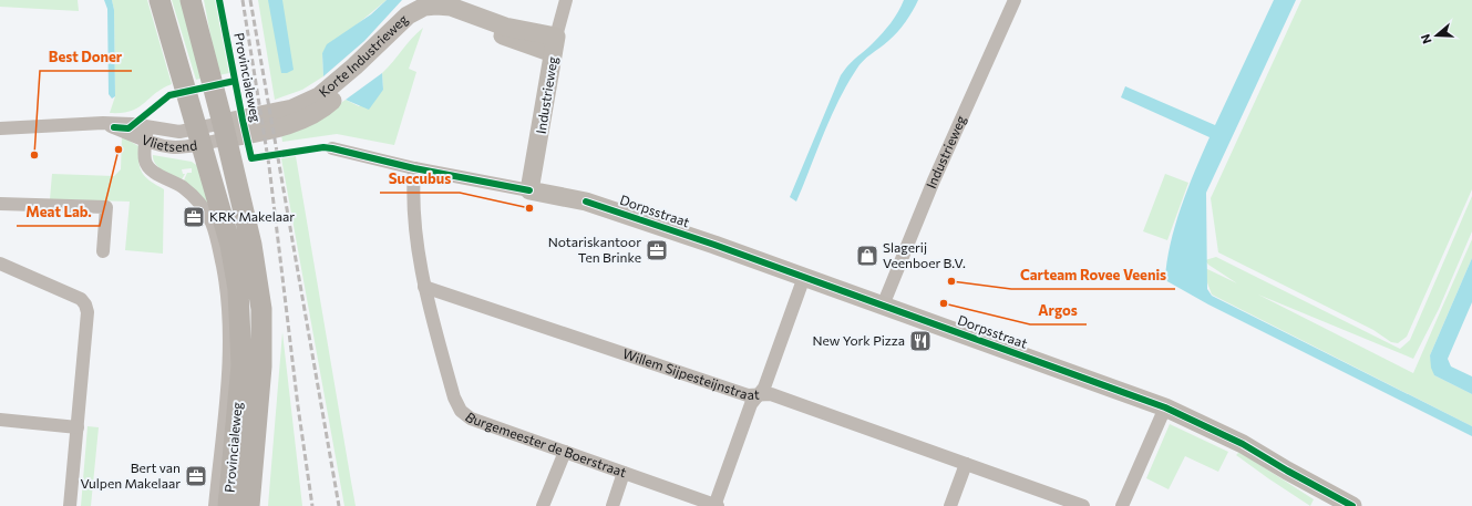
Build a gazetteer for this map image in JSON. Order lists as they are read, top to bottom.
{
  "streets": {
    "main road": ["Provincialeweg"],
    "street": [
      "Korte Industrieweg",
      "Industrieweg",
      "Vlietsend",
      "Dorpsstraat",
      "Willem Sijpesteijnstraat",
      "Burgemeester de Boerstraat"
    ]
  },
  "crossings": [
    ["Korte Industrieweg", "Provincialeweg"],
    ["Korte Industrieweg", "Industrieweg"],
    ["Korte Industrieweg", "Vlietsend"],
    ["Provincialeweg", "Vlietsend"],
    ["Industrieweg", "Dorpsstraat"],
    ["Dorpsstraat", "Burgemeester de Boerstraat"],
    ["Willem Sijpesteijnstraat", "Burgemeester de Boerstraat"]
  ],
  "places": {
    "other": [
      "Meat Lab.",
      "Best Doner",
      "Succubus",
      "Carteam Rovee Veenis",
      "Argos"
    ],
    "office": ["KRK Makelaar", "Notariskantoor Ten Brinke", "Bert van Vulpen Makelaar"],
    "shop": ["Slagerij Veenboer B.V."],
    "restaurant": ["New York Pizza"]
  },
  "north": "left"
}
